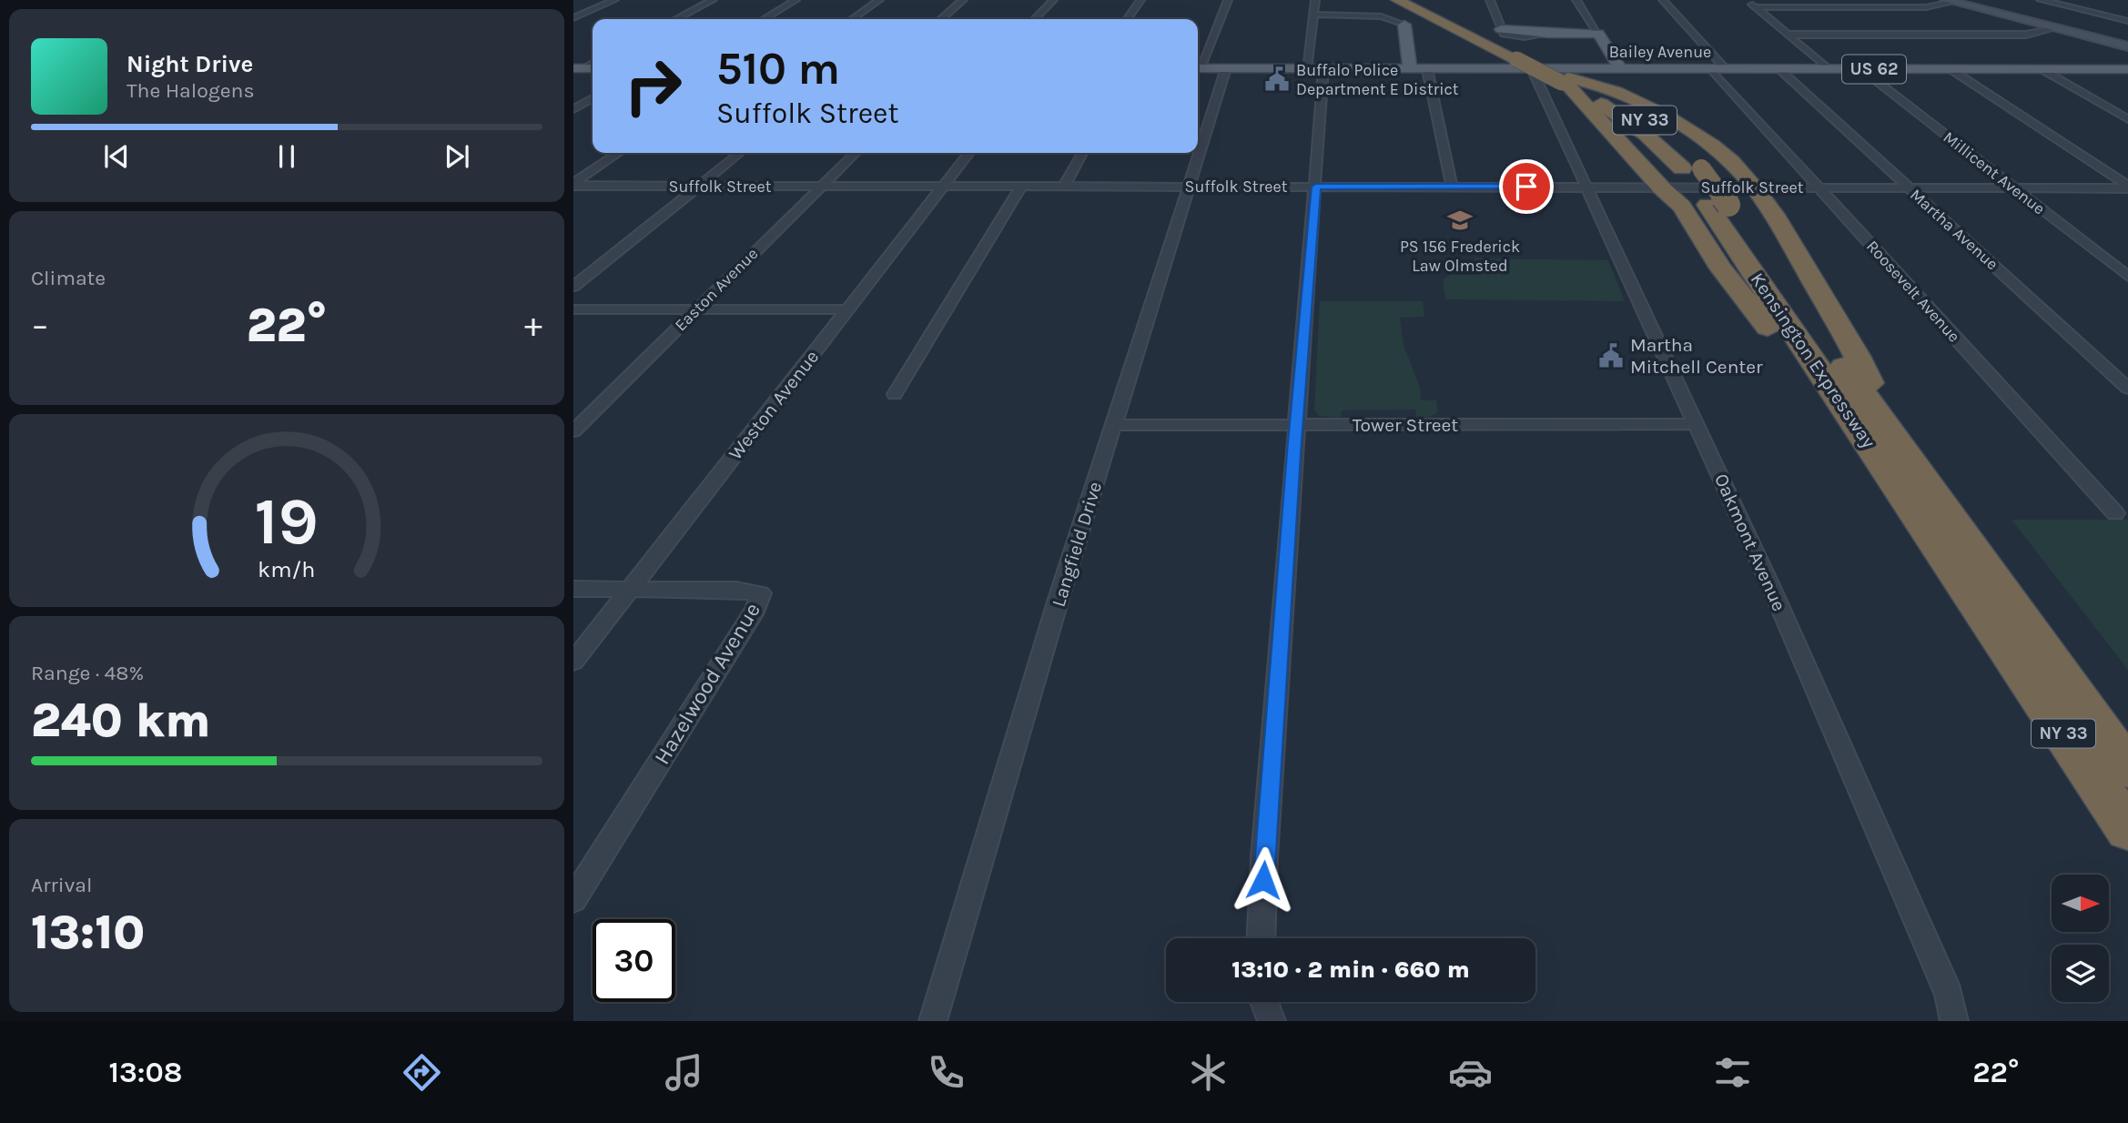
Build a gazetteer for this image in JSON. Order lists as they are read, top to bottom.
{
  "streets": {
    "highway": ["NY 33", "Kensington Expressway"],
    "main road": ["Bailey Avenue", "US 62"],
    "street": [
      "Millicent Avenue",
      "Suffolk Street",
      "Martha Avenue",
      "Easton Avenue",
      "Roosevelt Avenue",
      "Weston Avenue",
      "Tower Street",
      "Oakmont Avenue",
      "Langfield Drive",
      "Hazelwood Avenue"
    ]
  },
  "crossings": [
    ["Bailey Avenue", "Millicent Avenue"],
    ["Bailey Avenue", "Martha Avenue"],
    ["Bailey Avenue", "Roosevelt Avenue"],
    ["Bailey Avenue", "Kensington Expressway"],
    ["Bailey Avenue", "Oakmont Avenue"],
    ["Bailey Avenue", "Langfield Drive"],
    ["Millicent Avenue", "Suffolk Street"],
    ["Suffolk Street", "Martha Avenue"],
    ["Suffolk Street", "Easton Avenue"],
    ["Suffolk Street", "Roosevelt Avenue"],
    ["Suffolk Street", "Weston Avenue"],
    ["Suffolk Street", "Oakmont Avenue"],
    ["Suffolk Street", "Langfield Drive"],
    ["Kensington Expressway", "Oakmont Avenue"],
    ["Weston Avenue", "Hazelwood Avenue"],
    ["Tower Street", "Oakmont Avenue"],
    ["Tower Street", "Langfield Drive"]
  ],
  "places": {
    "public building": ["Buffalo Police Department E District", "Martha Mitchell Center"],
    "school or university": ["PS 156 Frederick Law Olmsted"]
  },
  "north": "right",
  "page": {
    "turn": ["510 m", "Suffolk Street"],
    "song": ["Night Drive", "The Halogens"],
    "tile": [
      "Climate",
      ["Range · 48%", "240 km"],
      ["Arrival", "13:10"]
    ],
    "heat": ["−", "22°", "+"],
    "limit": "30",
    "trip": "13:10 · 2 min · 660 m",
    "tabs": ["13:08", "22°"],
    "gauge": ["19", "km/h"]
  }
}
